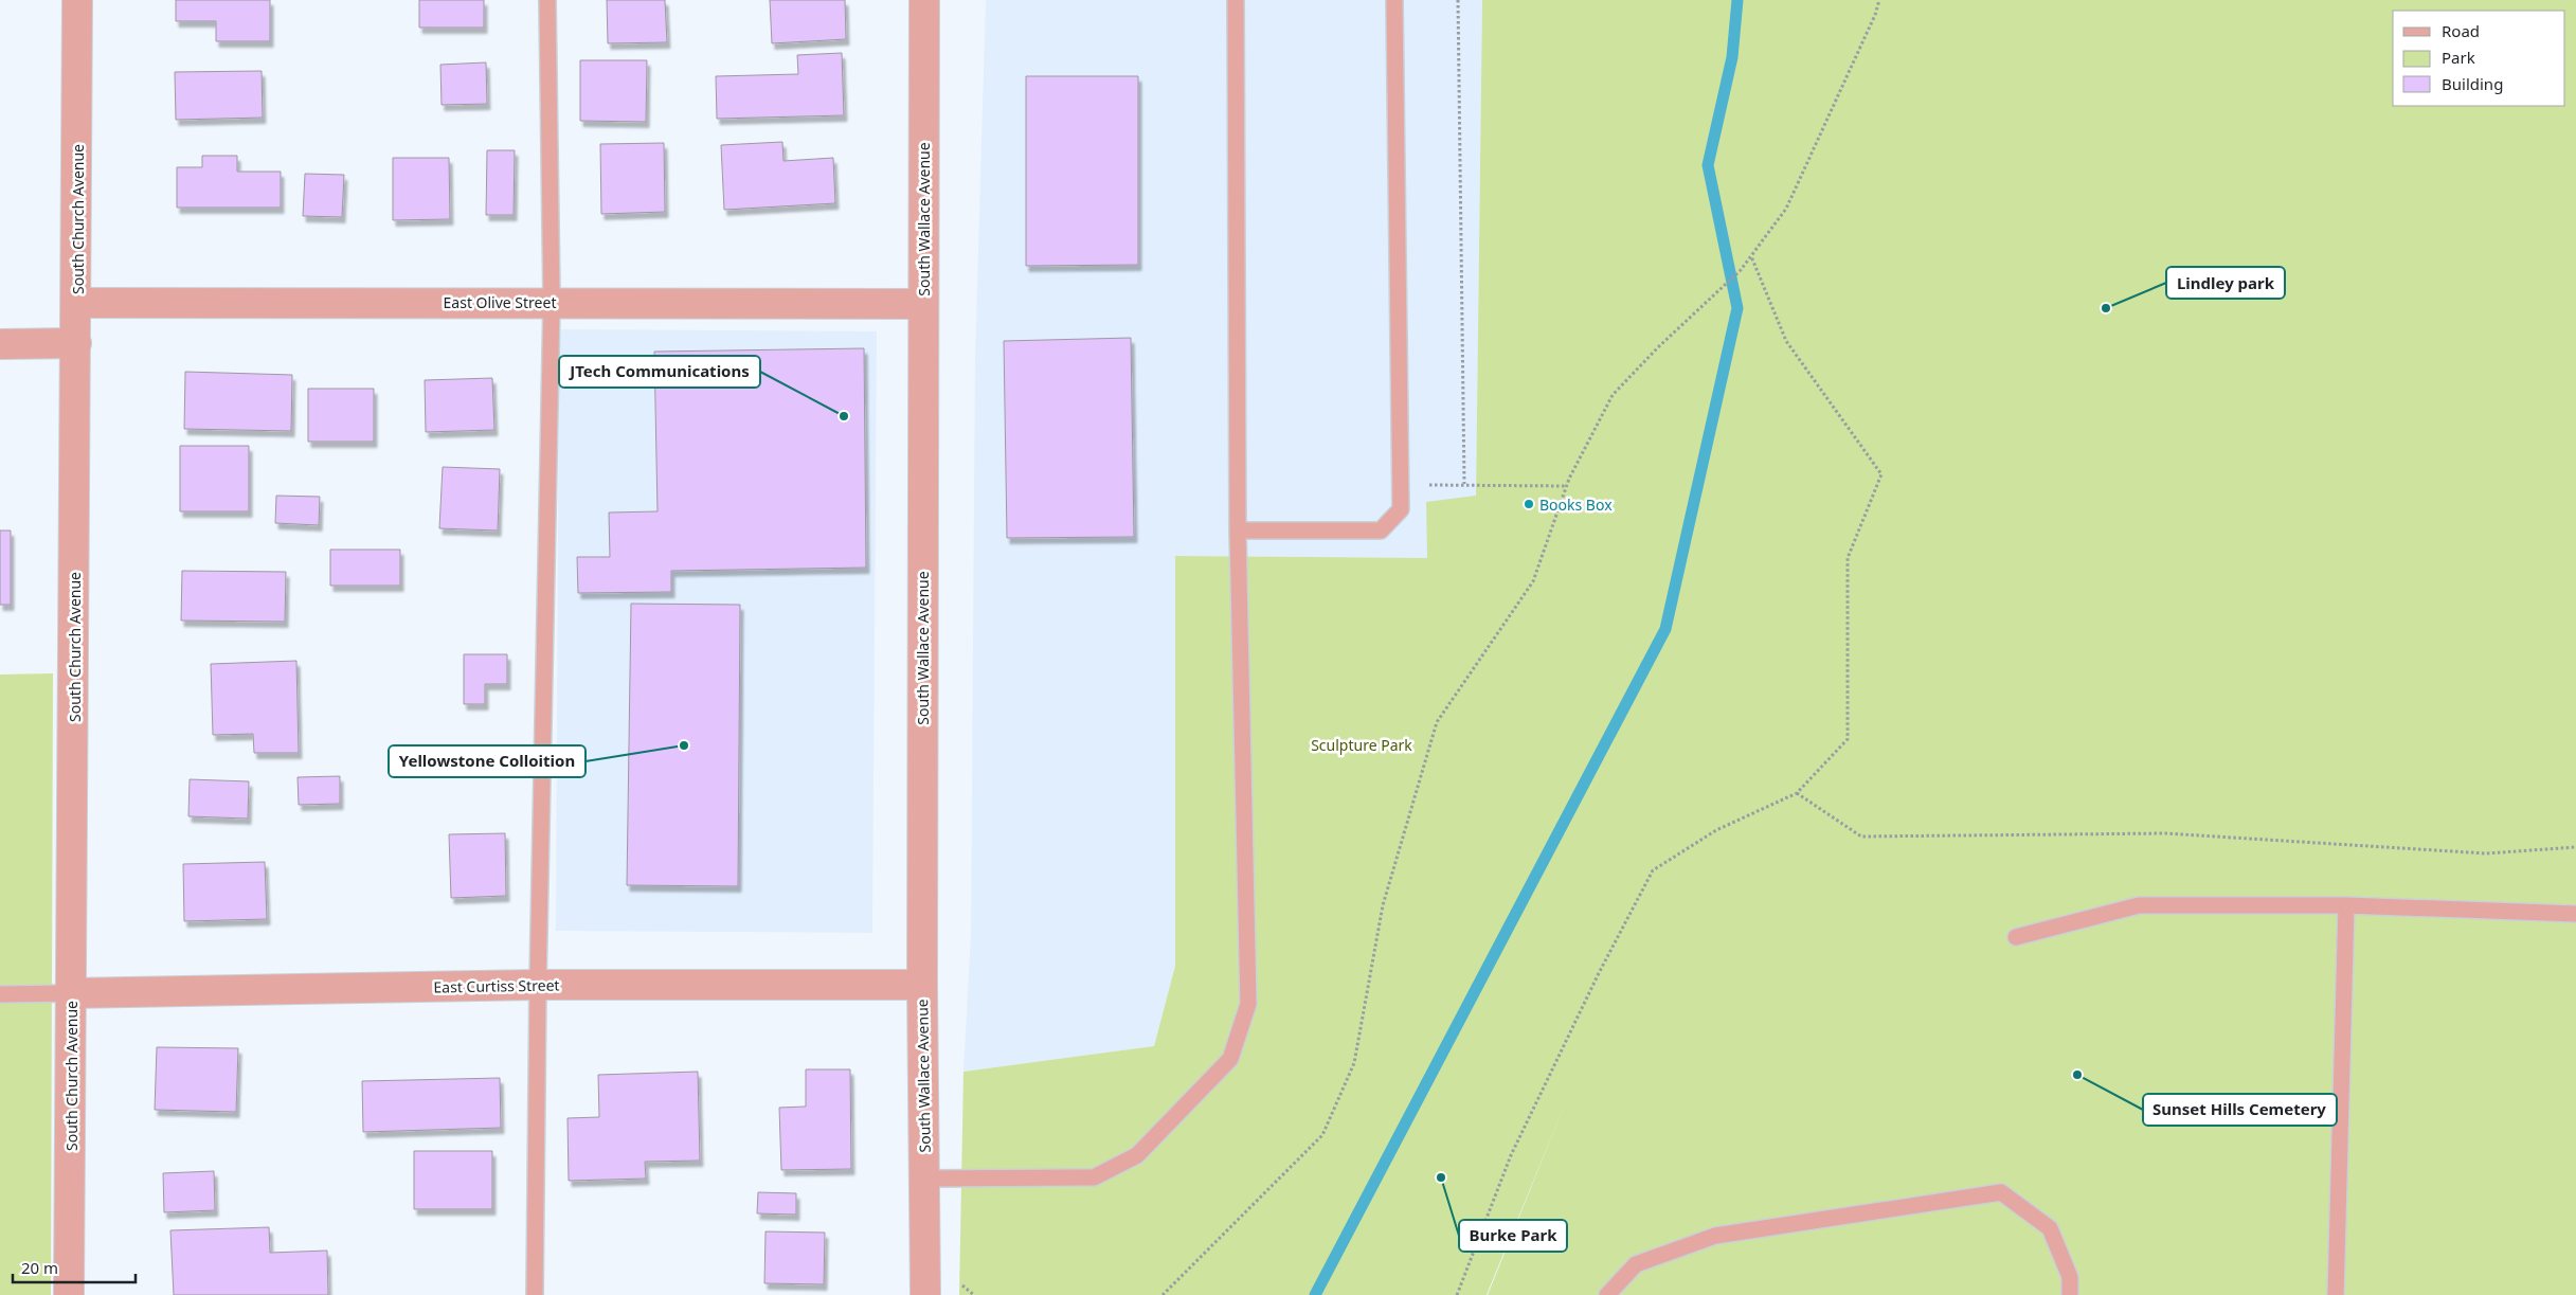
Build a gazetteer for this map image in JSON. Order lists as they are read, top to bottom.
{
  "streets": {
    "street": [
      "South Church Avenue",
      "South Wallace Avenue",
      "East Olive Street",
      "East Curtiss Street"
    ]
  },
  "crossings": [
    ["South Church Avenue", "East Olive Street"],
    ["South Church Avenue", "East Curtiss Street"],
    ["South Wallace Avenue", "East Olive Street"],
    ["South Wallace Avenue", "East Curtiss Street"]
  ],
  "parks": ["Sculpture Park"],
  "places": [
    "Lindley park",
    "JTech Communications",
    "Books Box",
    "Yellowstone Colloition",
    "Sunset Hills Cemetery",
    "Burke Park"
  ],
  "legend": ["Road", "Park", "Building"],
  "scale_bar": "20 m"
}
